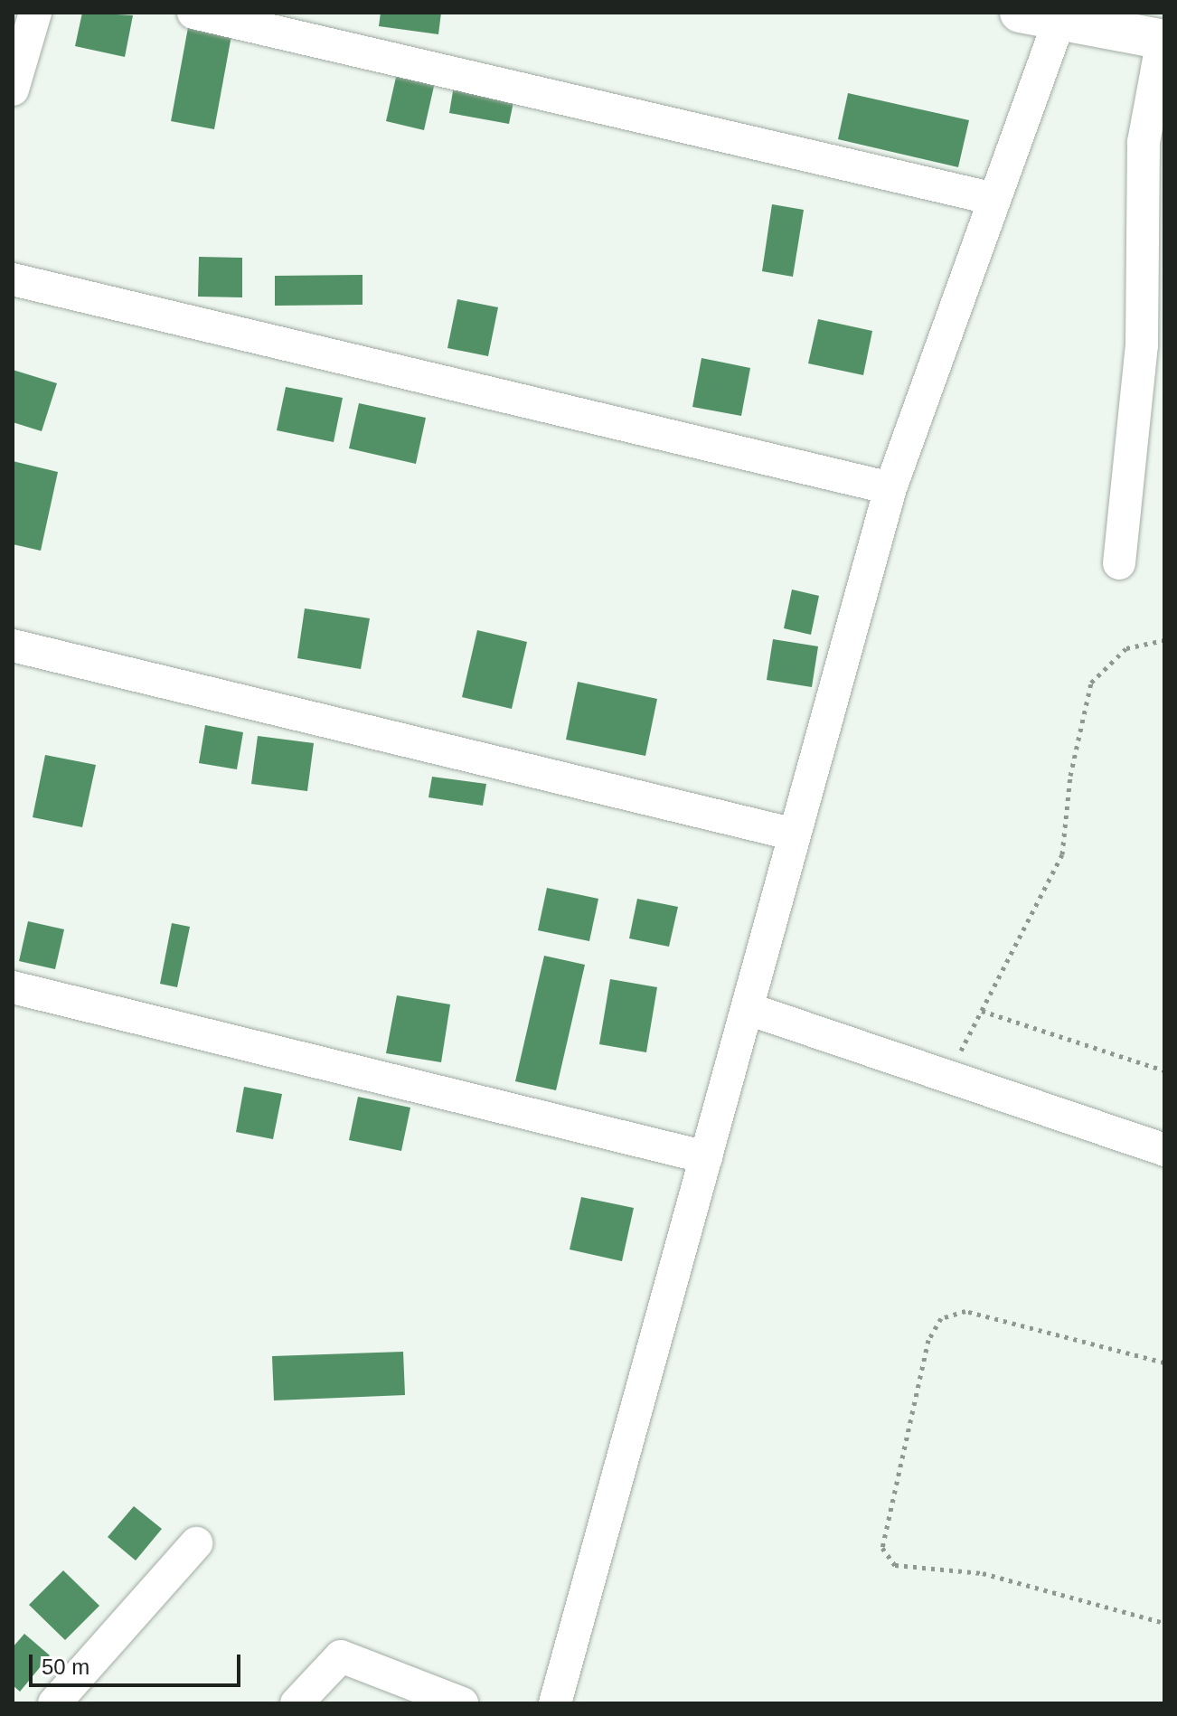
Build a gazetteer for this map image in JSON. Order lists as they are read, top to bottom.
{
  "scale_bar": "50 m"
}
